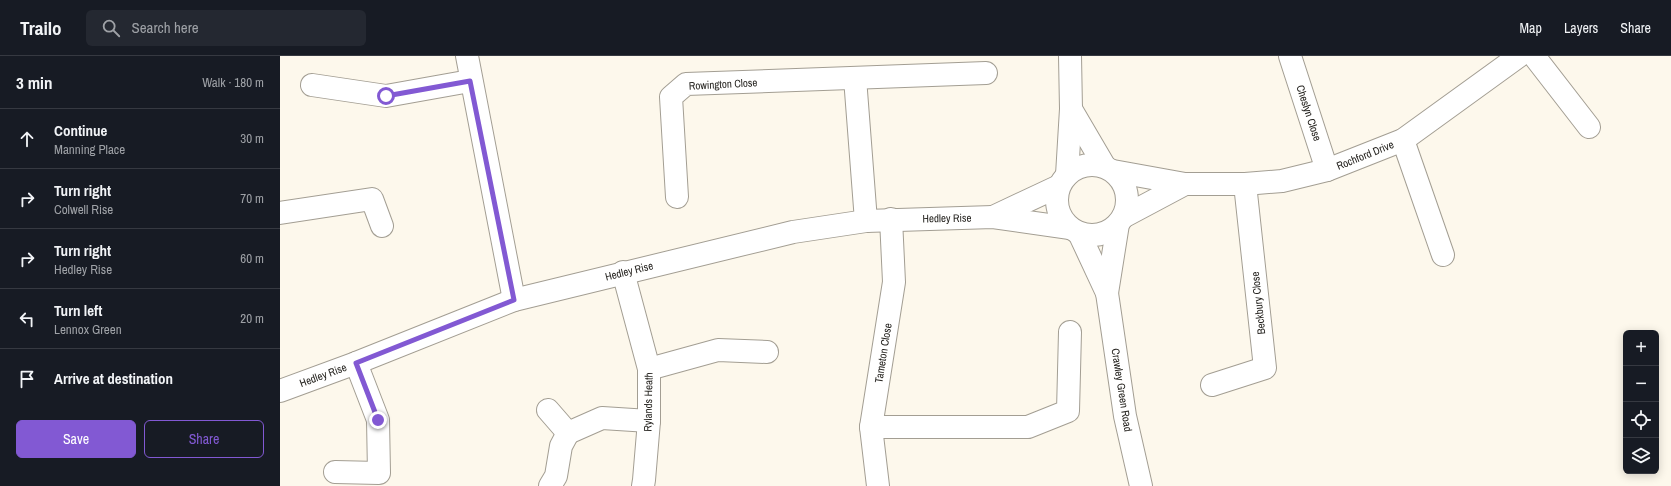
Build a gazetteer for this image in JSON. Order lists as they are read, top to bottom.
{
  "streets": {
    "street": [
      "Rowington Close",
      "Cheslyn Close",
      "Rochford Drive",
      "Hedley Rise",
      "Beckbury Close",
      "Tameton Close",
      "Crawley Green Road",
      "Rylands Heath"
    ]
  },
  "crossings": [
    ["Cheslyn Close", "Rochford Drive"],
    ["Rochford Drive", "Hedley Rise"],
    ["Rochford Drive", "Beckbury Close"],
    ["Rochford Drive", "Crawley Green Road"],
    ["Hedley Rise", "Tameton Close"],
    ["Hedley Rise", "Crawley Green Road"],
    ["Hedley Rise", "Rylands Heath"]
  ],
  "page": {
    "header": "Trailo",
    "search": "Search here",
    "nav": ["Map", "Layers", "Share"],
    "heading": ["3 min", "Walk · 180 m"],
    "list": [
      ["Continue", "Manning Place", "30 m"],
      ["Turn right", "Colwell Rise", "70 m"],
      ["Turn right", "Hedley Rise", "60 m"],
      ["Turn left", "Lennox Green", "20 m"],
      "Arrive at destination"
    ],
    "map_buttons": ["+", "−"],
    "buttons": ["Save", "Share"]
  }
}
